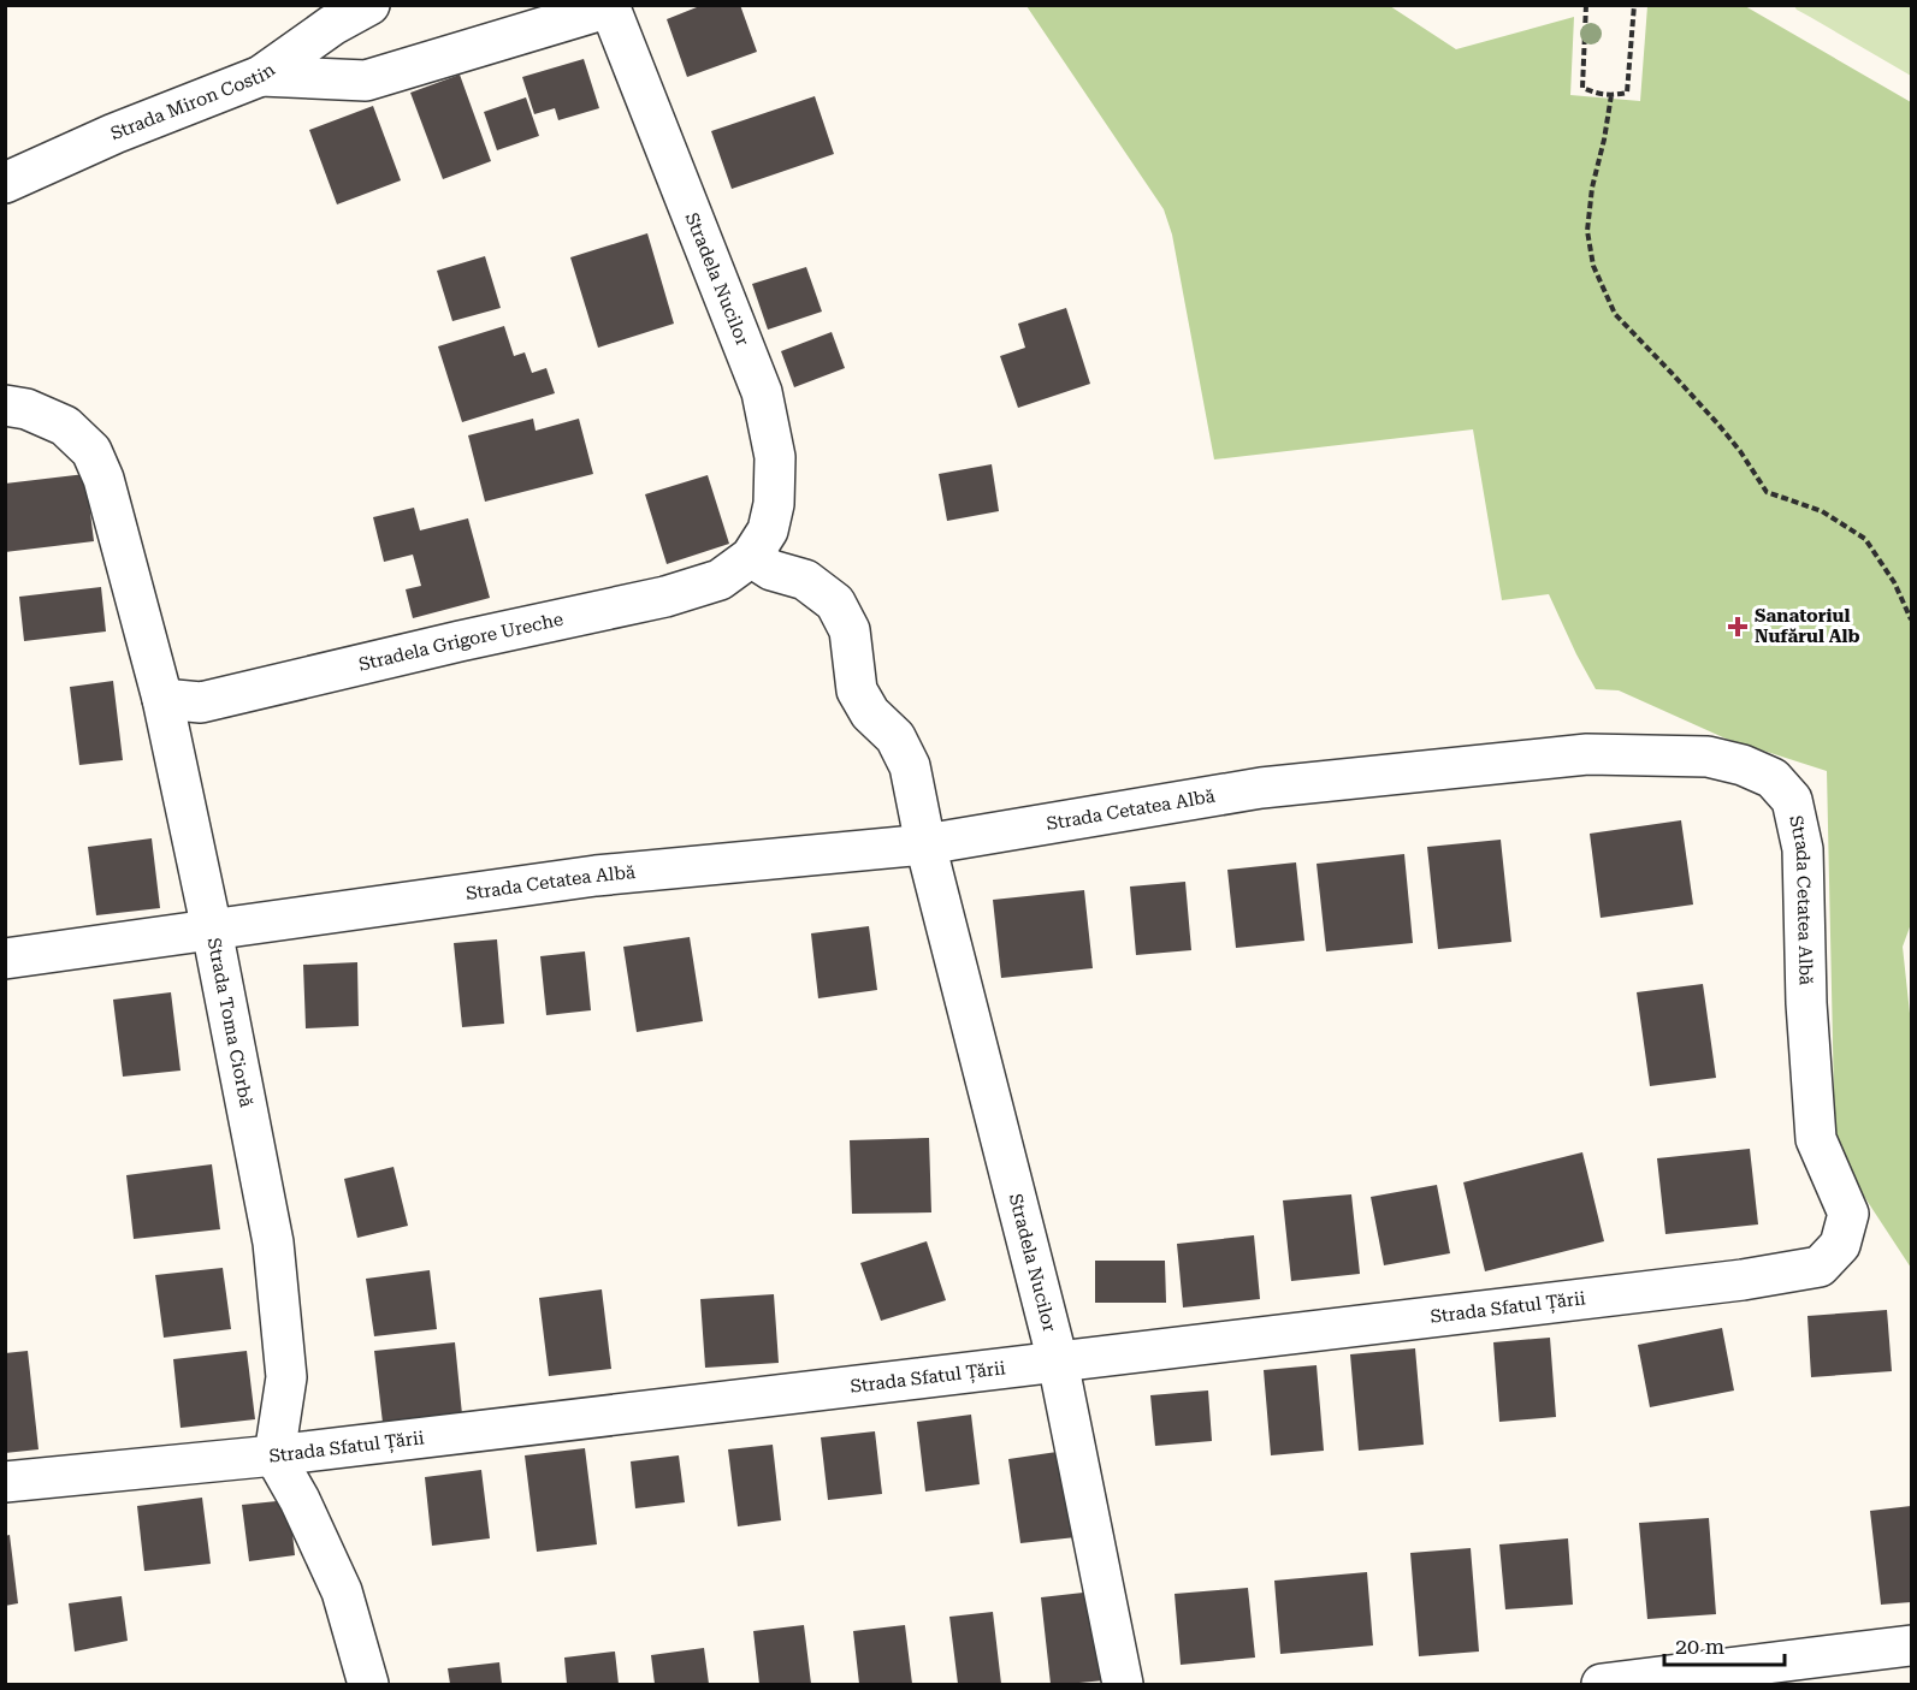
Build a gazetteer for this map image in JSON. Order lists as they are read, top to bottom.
{
  "streets": {
    "street": [
      "Strada Miron Costin",
      "Stradela Nucilor",
      "Stradela Grigore Ureche",
      "Strada Cetatea Albă",
      "Strada Toma Ciorbă",
      "Strada Sfatul Țării"
    ]
  },
  "crossings": [
    ["Stradela Nucilor", "Stradela Grigore Ureche"],
    ["Stradela Nucilor", "Strada Cetatea Albă"],
    ["Stradela Nucilor", "Strada Sfatul Țării"],
    ["Stradela Grigore Ureche", "Strada Toma Ciorbă"],
    ["Strada Cetatea Albă", "Strada Toma Ciorbă"],
    ["Strada Cetatea Albă", "Strada Sfatul Țării"],
    ["Strada Toma Ciorbă", "Strada Sfatul Țării"]
  ],
  "places": {
    "health": ["Sanatoriul Nufărul Alb"]
  },
  "scale_bar": "20 m"
}
